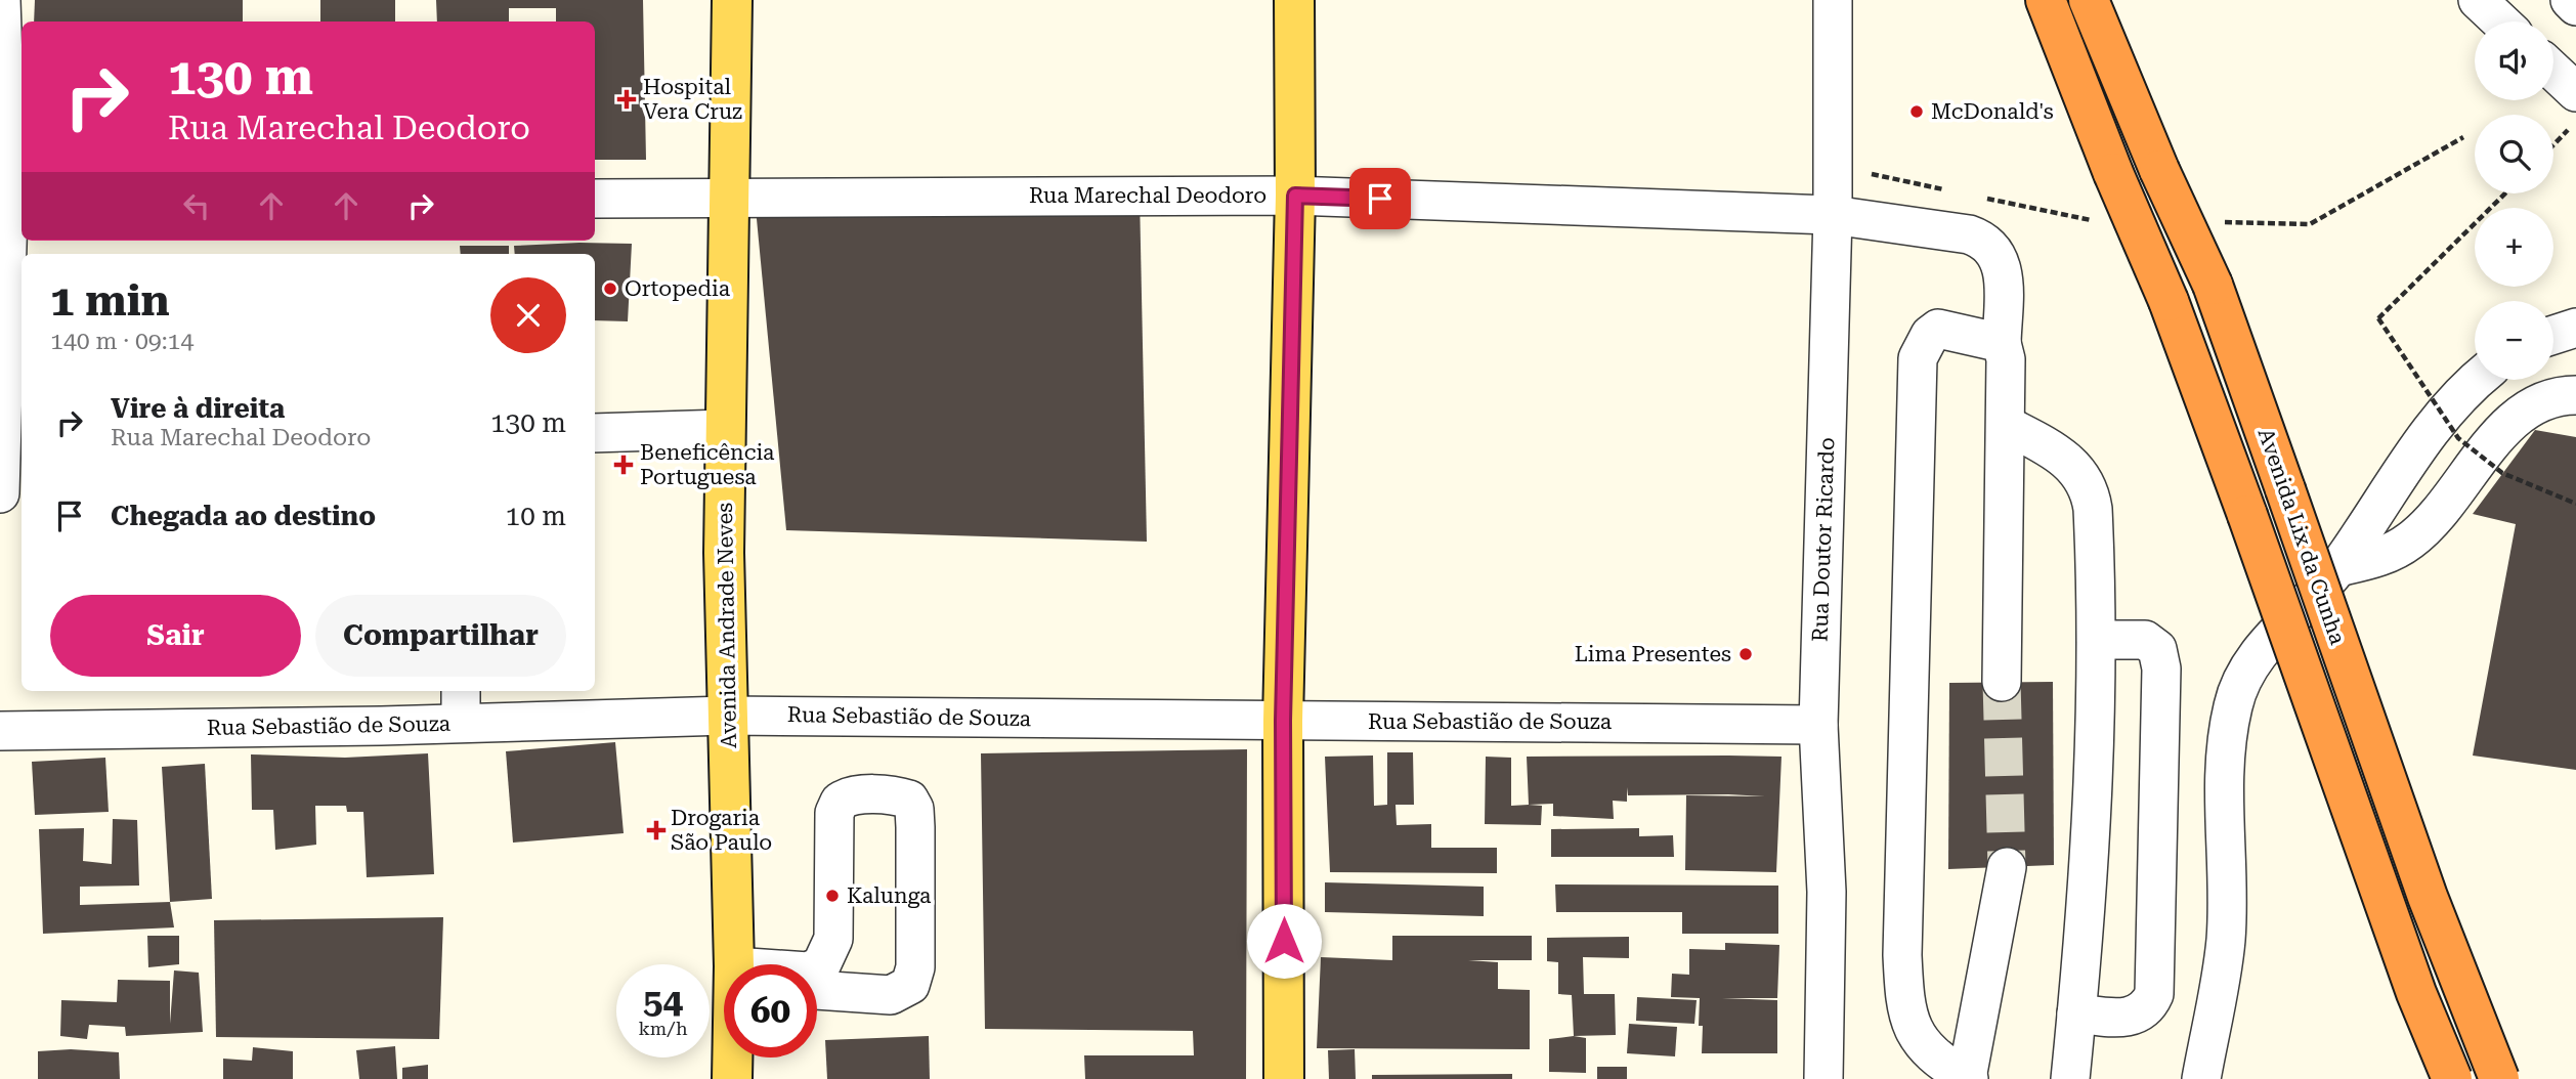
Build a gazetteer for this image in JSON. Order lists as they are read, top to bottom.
{
  "streets": {
    "highway": ["Avenida Lix da Cunha"],
    "main road": ["Avenida Andrade Neves"],
    "street": ["Rua Marechal Deodoro", "Rua Doutor Ricardo", "Rua Sebastião de Souza"]
  },
  "crossings": [
    ["Rua Marechal Deodoro", "Rua Doutor Ricardo"],
    ["Rua Marechal Deodoro", "Avenida Andrade Neves"],
    ["Rua Doutor Ricardo", "Rua Sebastião de Souza"],
    ["Avenida Andrade Neves", "Rua Sebastião de Souza"]
  ],
  "places": {
    "health": ["Hospital Vera Cruz", "Beneficência Portuguesa", "Drogaria São Paulo"],
    "other": [
      "McDonald's",
      "Ortopedia",
      "Lima Presentes",
      "Kalunga"
    ]
  },
  "page": {
    "map_buttons": ["+", "−"],
    "turn": ["130 m", "Rua Marechal Deodoro"],
    "heading": ["1 min", "140 m · 09:14"],
    "list": [
      {
        "name": "Vire à direita",
        "note": "Rua Marechal Deodoro",
        "value": "130 m"
      },
      {
        "name": "Chegada ao destino",
        "value": "10 m"
      }
    ],
    "buttons": ["Sair", "Compartilhar"],
    "speed": "54 km/h",
    "limit": "60"
  }
}
